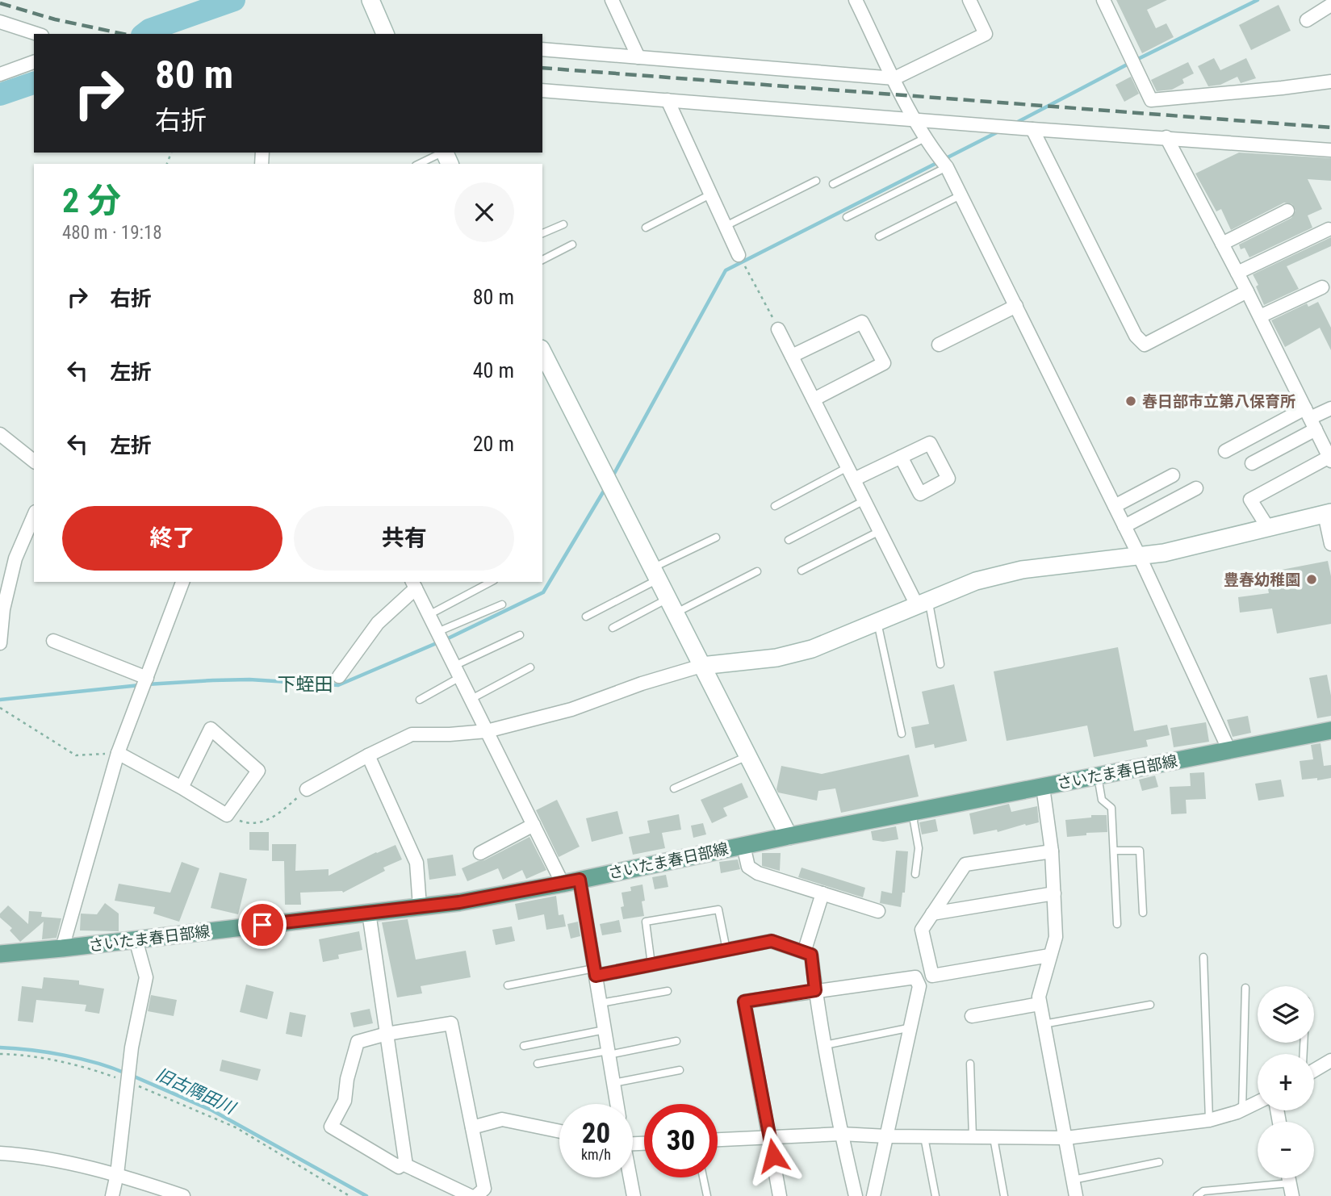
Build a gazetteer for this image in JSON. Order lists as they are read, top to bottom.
{
  "streets": {
    "main road": ["さいたま春日部線"]
  },
  "districts": ["下蛭田"],
  "water": ["旧古隅田川"],
  "places": ["春日部市立第八保育所", "豊春幼稚園"],
  "page": {
    "turn": ["80 m", "右折"],
    "heading": ["2 分", "480 m · 19:18"],
    "list": [
      {
        "name": "右折",
        "value": "80 m"
      },
      {
        "name": "左折",
        "value": "40 m"
      },
      {
        "name": "左折",
        "value": "20 m"
      }
    ],
    "buttons": ["終了", "共有"],
    "map_buttons": ["+", "−"],
    "speed": "20 km/h",
    "limit": "30"
  }
}
